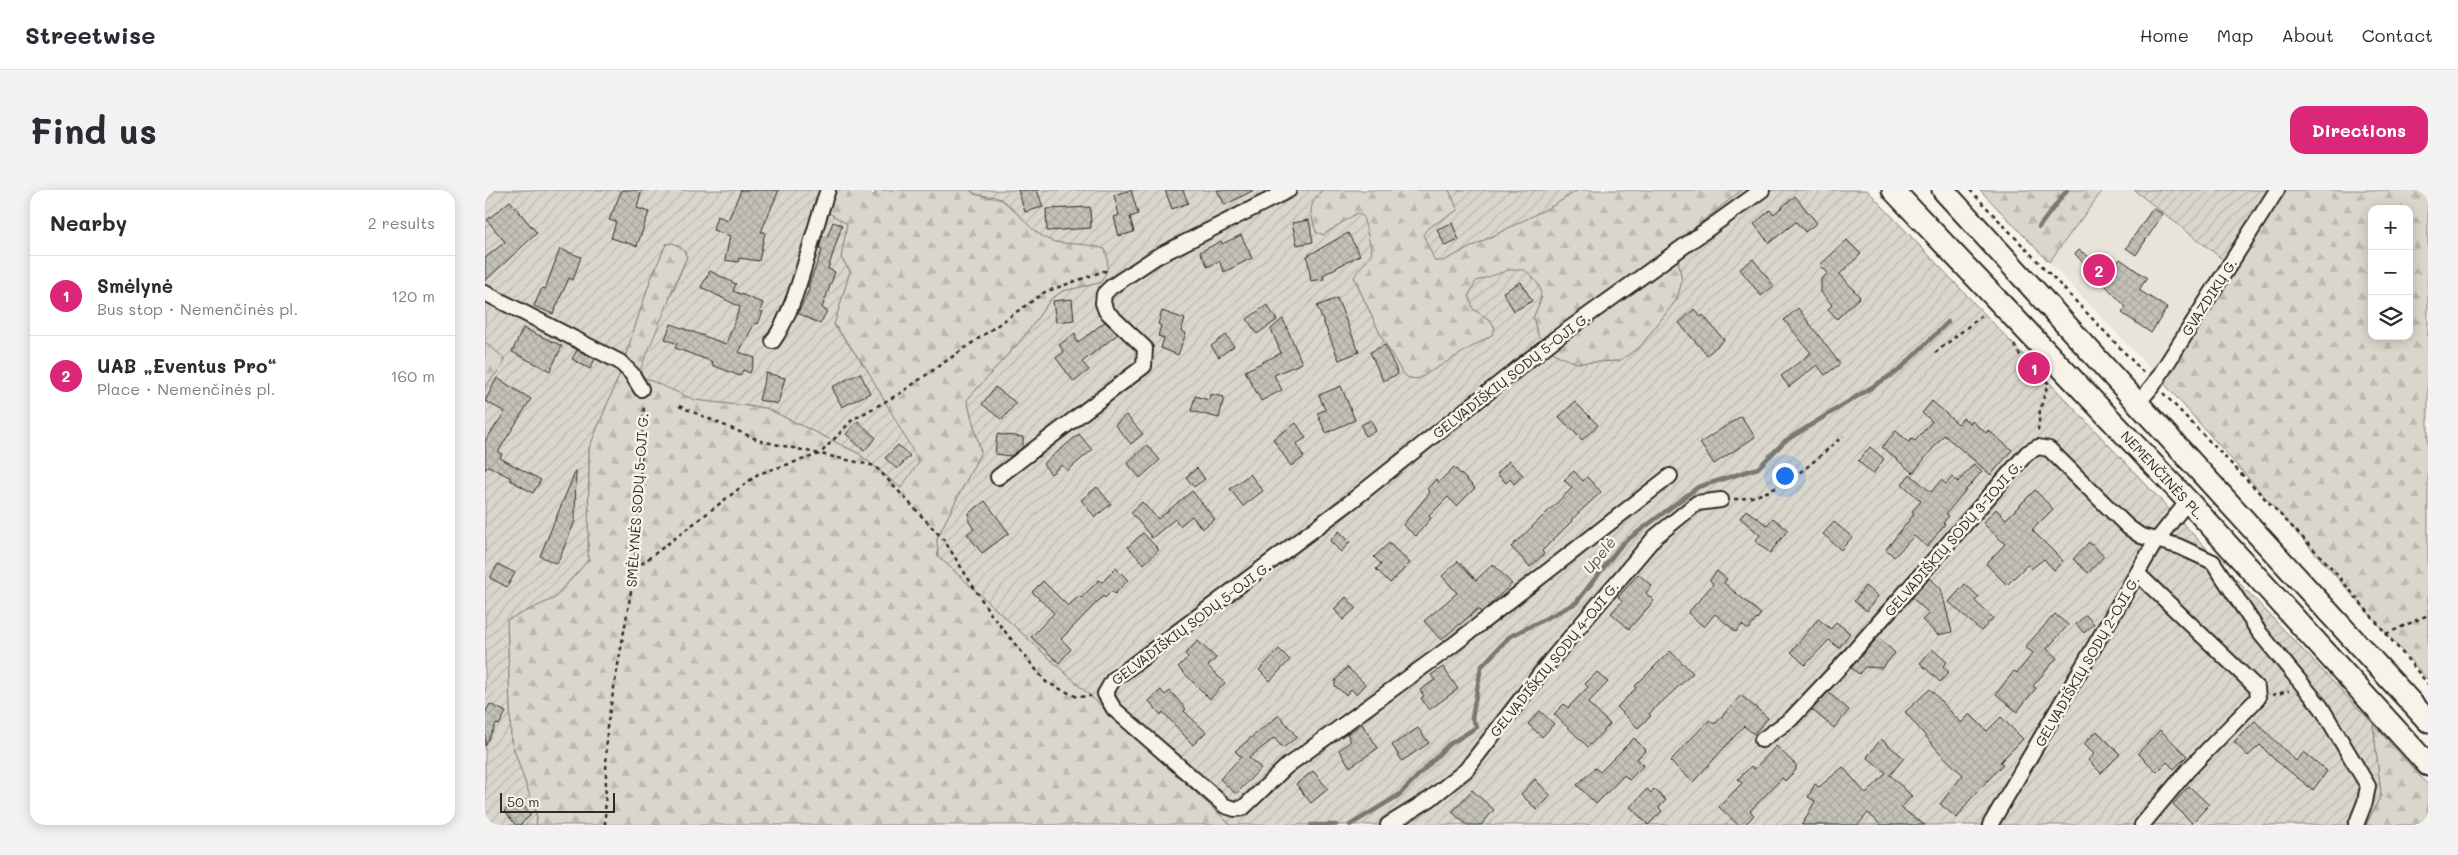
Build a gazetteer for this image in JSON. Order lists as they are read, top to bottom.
{
  "streets": {
    "main road": ["NEMENČINĖS PL."],
    "street": [
      "GVAZDIKŲ G.",
      "GELVADIŠKIŲ SODŲ 5-OJI G.",
      "GELVADIŠKIŲ SODŲ 3-IOJI G.",
      "GELVADIŠKIŲ SODŲ 4-OJI G.",
      "GELVADIŠKIŲ SODŲ 2-OJI G."
    ],
    "path": ["SMĖLYNĖS SODŲ 5-OJI G."]
  },
  "crossings": [
    ["NEMENČINĖS PL.", "GELVADIŠKIŲ SODŲ 2-OJI G."],
    ["GELVADIŠKIŲ SODŲ 3-IOJI G.", "GELVADIŠKIŲ SODŲ 2-OJI G."]
  ],
  "water": ["Upelė"],
  "scale_bar": "50 m",
  "page": {
    "header": "Streetwise",
    "nav": [
      "Home",
      "Map",
      "About",
      "Contact"
    ],
    "buttons": "Directions",
    "title": "Find us",
    "heading": ["Nearby", "2 results"],
    "map_buttons": ["+", "−"],
    "pins": ["2", "1"],
    "list": [
      {
        "mark": "1",
        "name": "Smėlynė",
        "note": "Bus stop · Nemenčinės pl.",
        "value": "120 m"
      },
      {
        "mark": "2",
        "name": "UAB „Eventus Pro“",
        "note": "Place · Nemenčinės pl.",
        "value": "160 m"
      }
    ],
    "scale": "50 m"
  }
}
